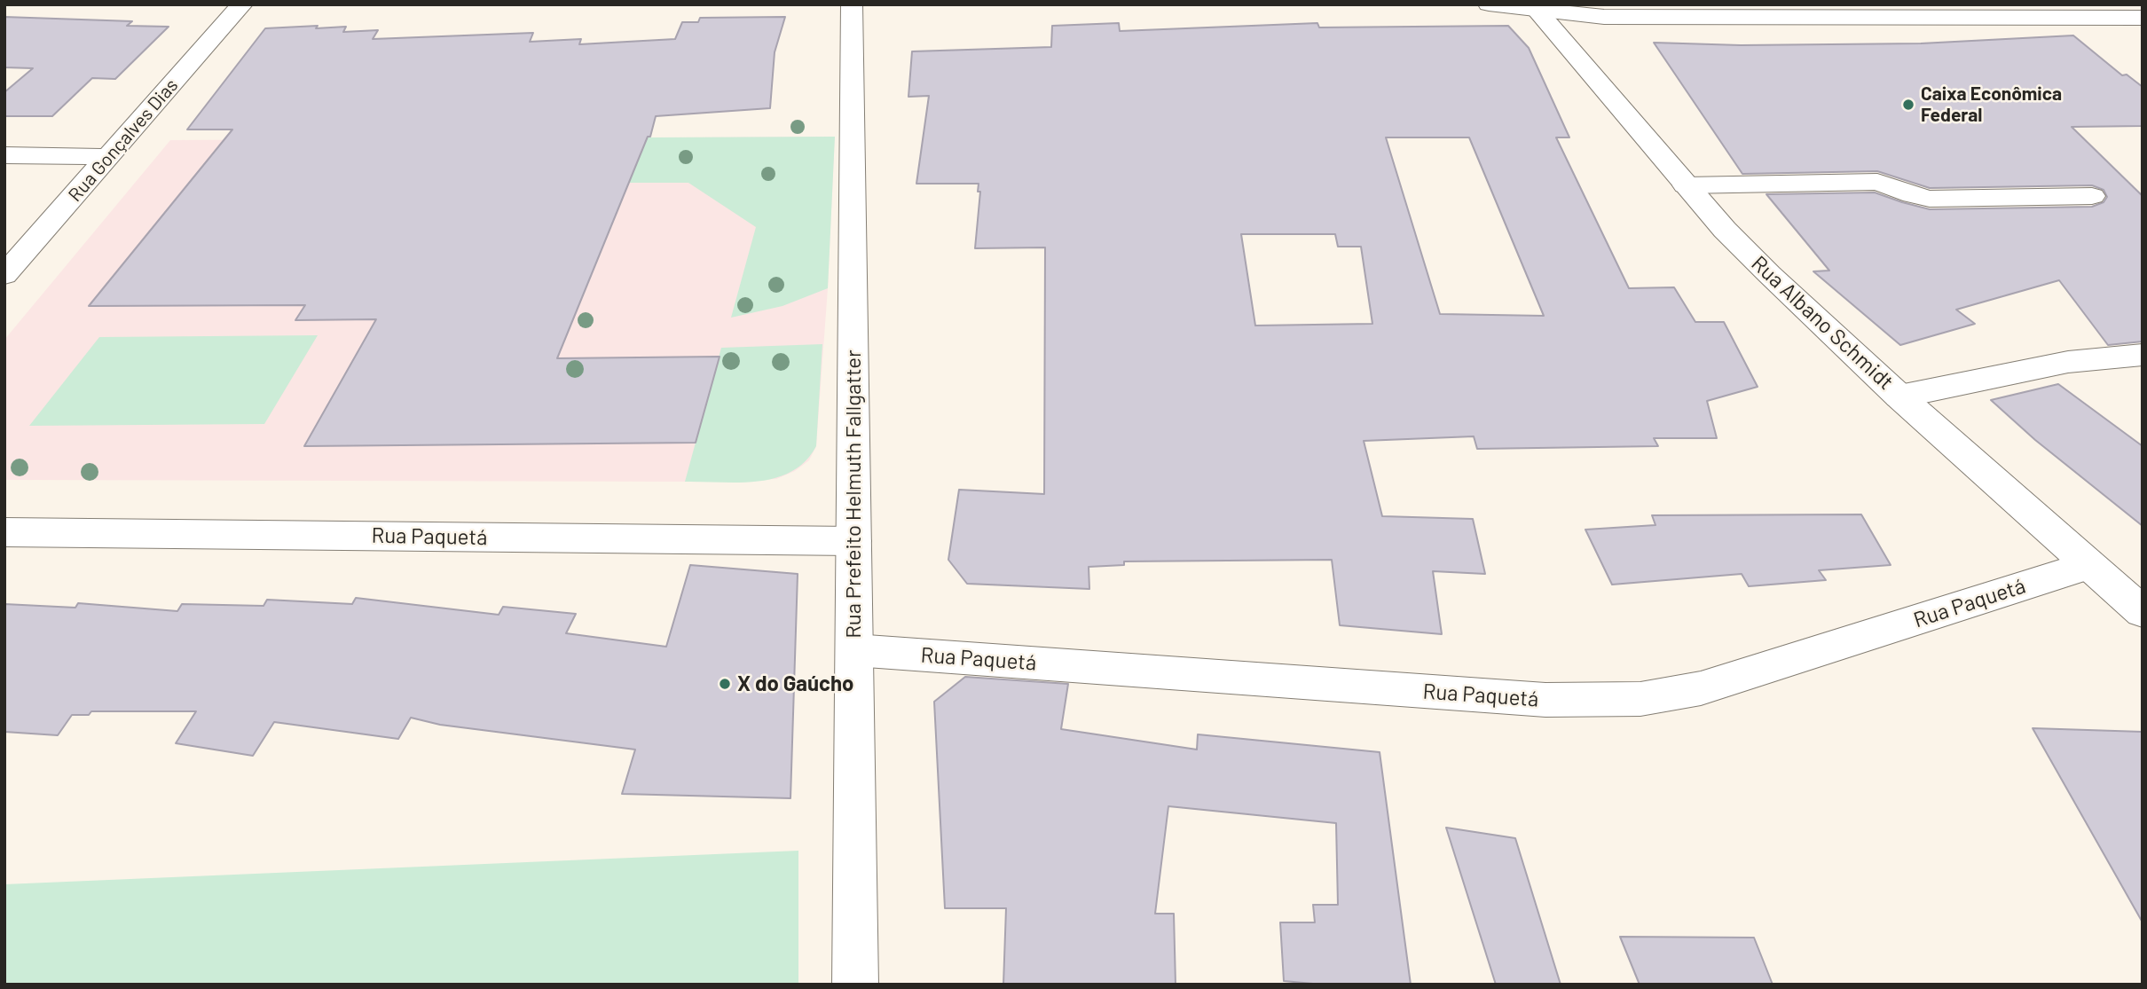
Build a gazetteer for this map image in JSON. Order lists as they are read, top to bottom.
{
  "streets": {
    "street": [
      "Rua Gonçalves Dias",
      "Rua Albano Schmidt",
      "Rua Prefeito Helmuth Fallgatter",
      "Rua Paquetá"
    ]
  },
  "crossings": [
    ["Rua Albano Schmidt", "Rua Paquetá"],
    ["Rua Prefeito Helmuth Fallgatter", "Rua Paquetá"]
  ],
  "places": ["Caixa Econômica Federal", "X do Gaúcho"]
}
